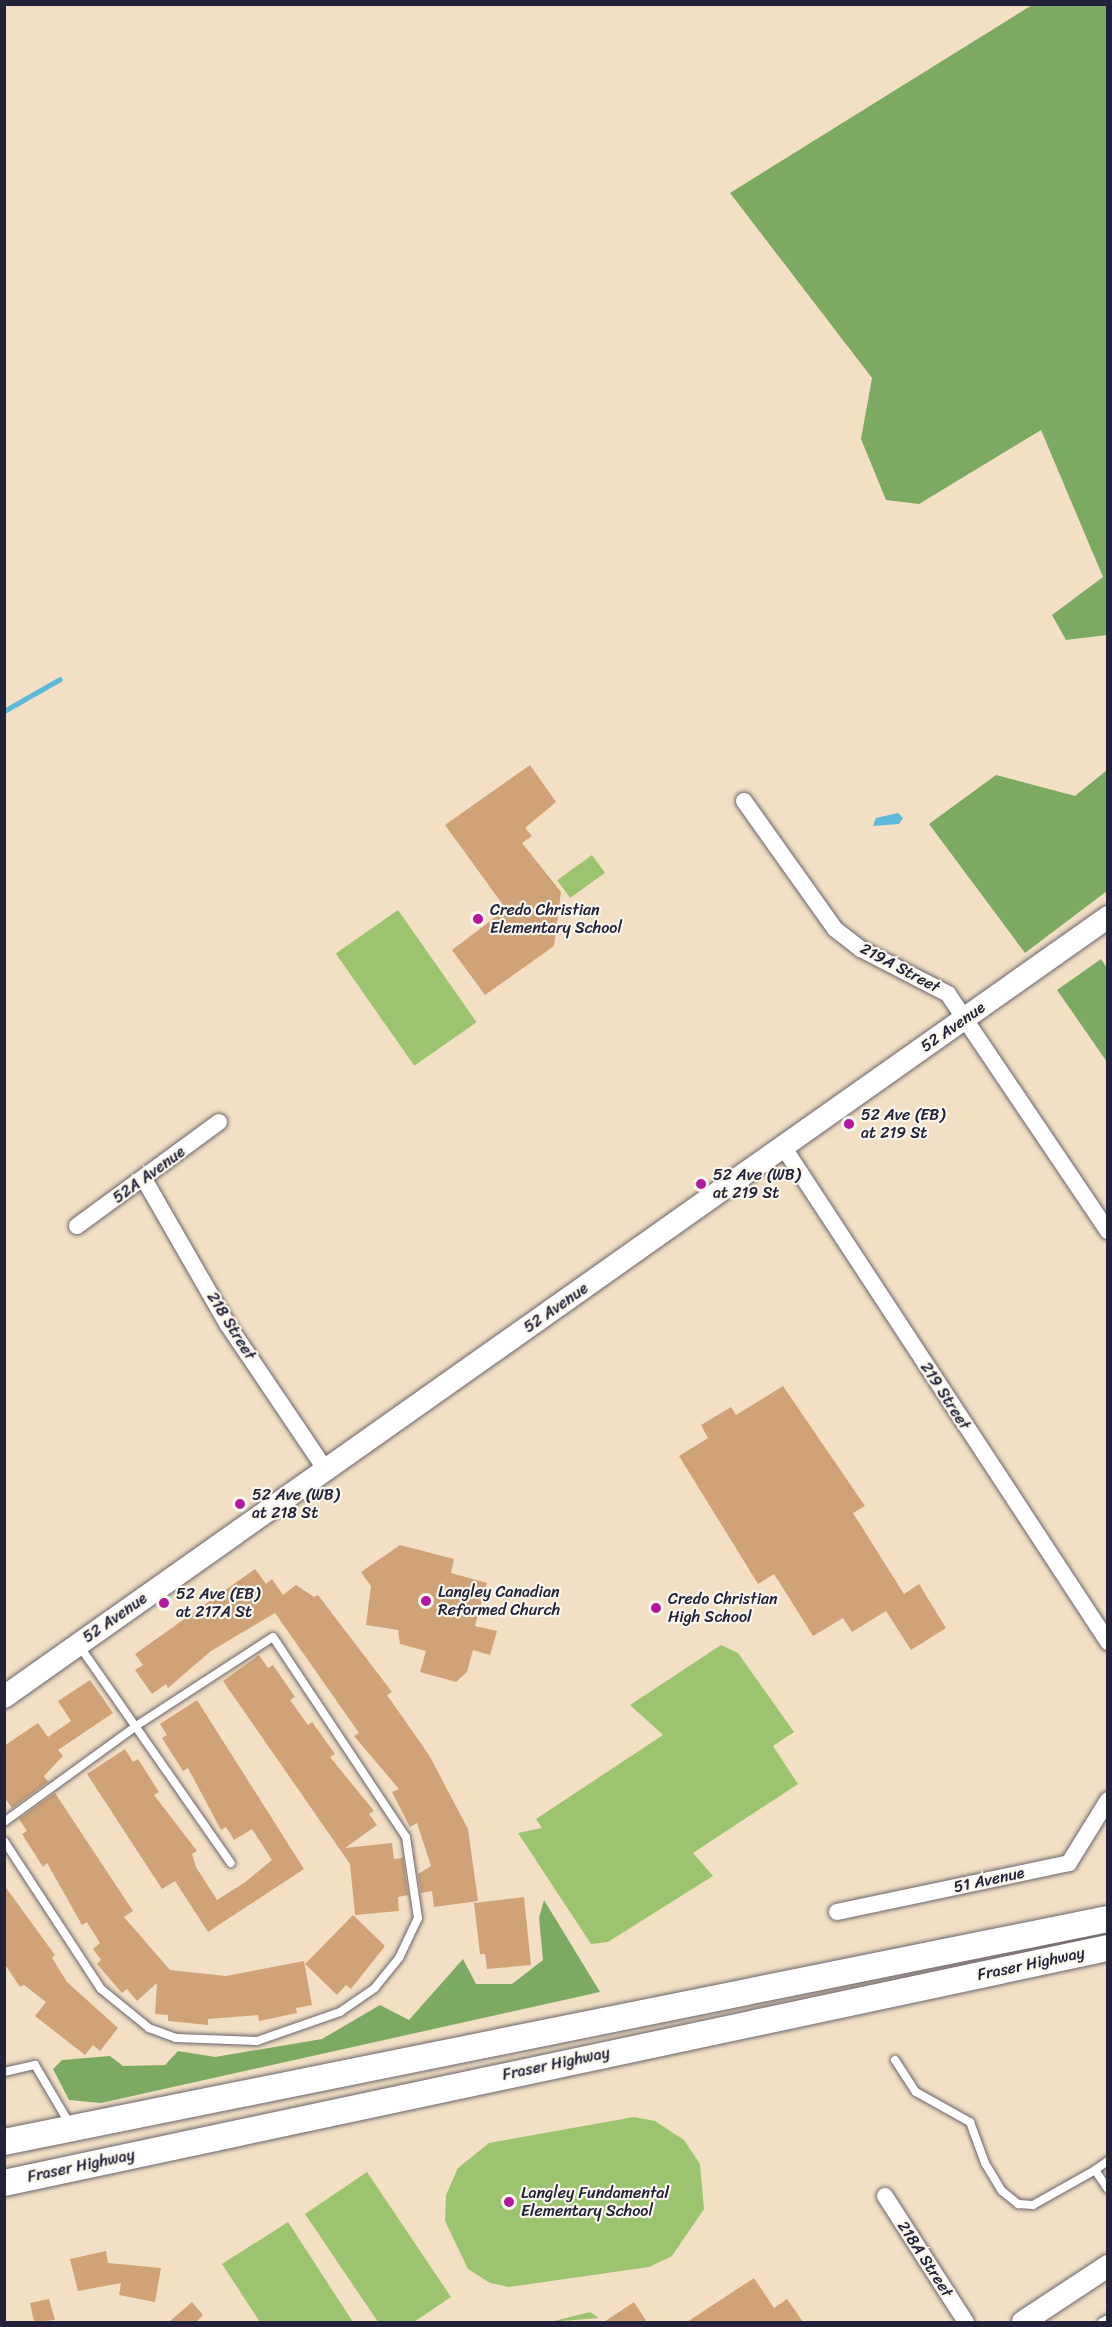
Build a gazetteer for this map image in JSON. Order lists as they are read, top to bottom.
{
  "streets": {
    "main road": ["Fraser Highway"],
    "street": [
      "219A Street",
      "52 Avenue",
      "52A Avenue",
      "218 Street",
      "219 Street",
      "51 Avenue",
      "218A Street"
    ]
  },
  "crossings": [
    ["219A Street", "52 Avenue"],
    ["52 Avenue", "218 Street"],
    ["52 Avenue", "219 Street"],
    ["52A Avenue", "218 Street"]
  ],
  "places": [
    "Credo Christian Elementary School",
    "52 Ave (EB) at 219 St",
    "52 Ave (WB) at 219 St",
    "52 Ave (WB) at 218 St",
    "Langley Canadian Reformed Church",
    "52 Ave (EB) at 217A St",
    "Credo Christian High School",
    "Langley Fundamental Elementary School"
  ]
}
